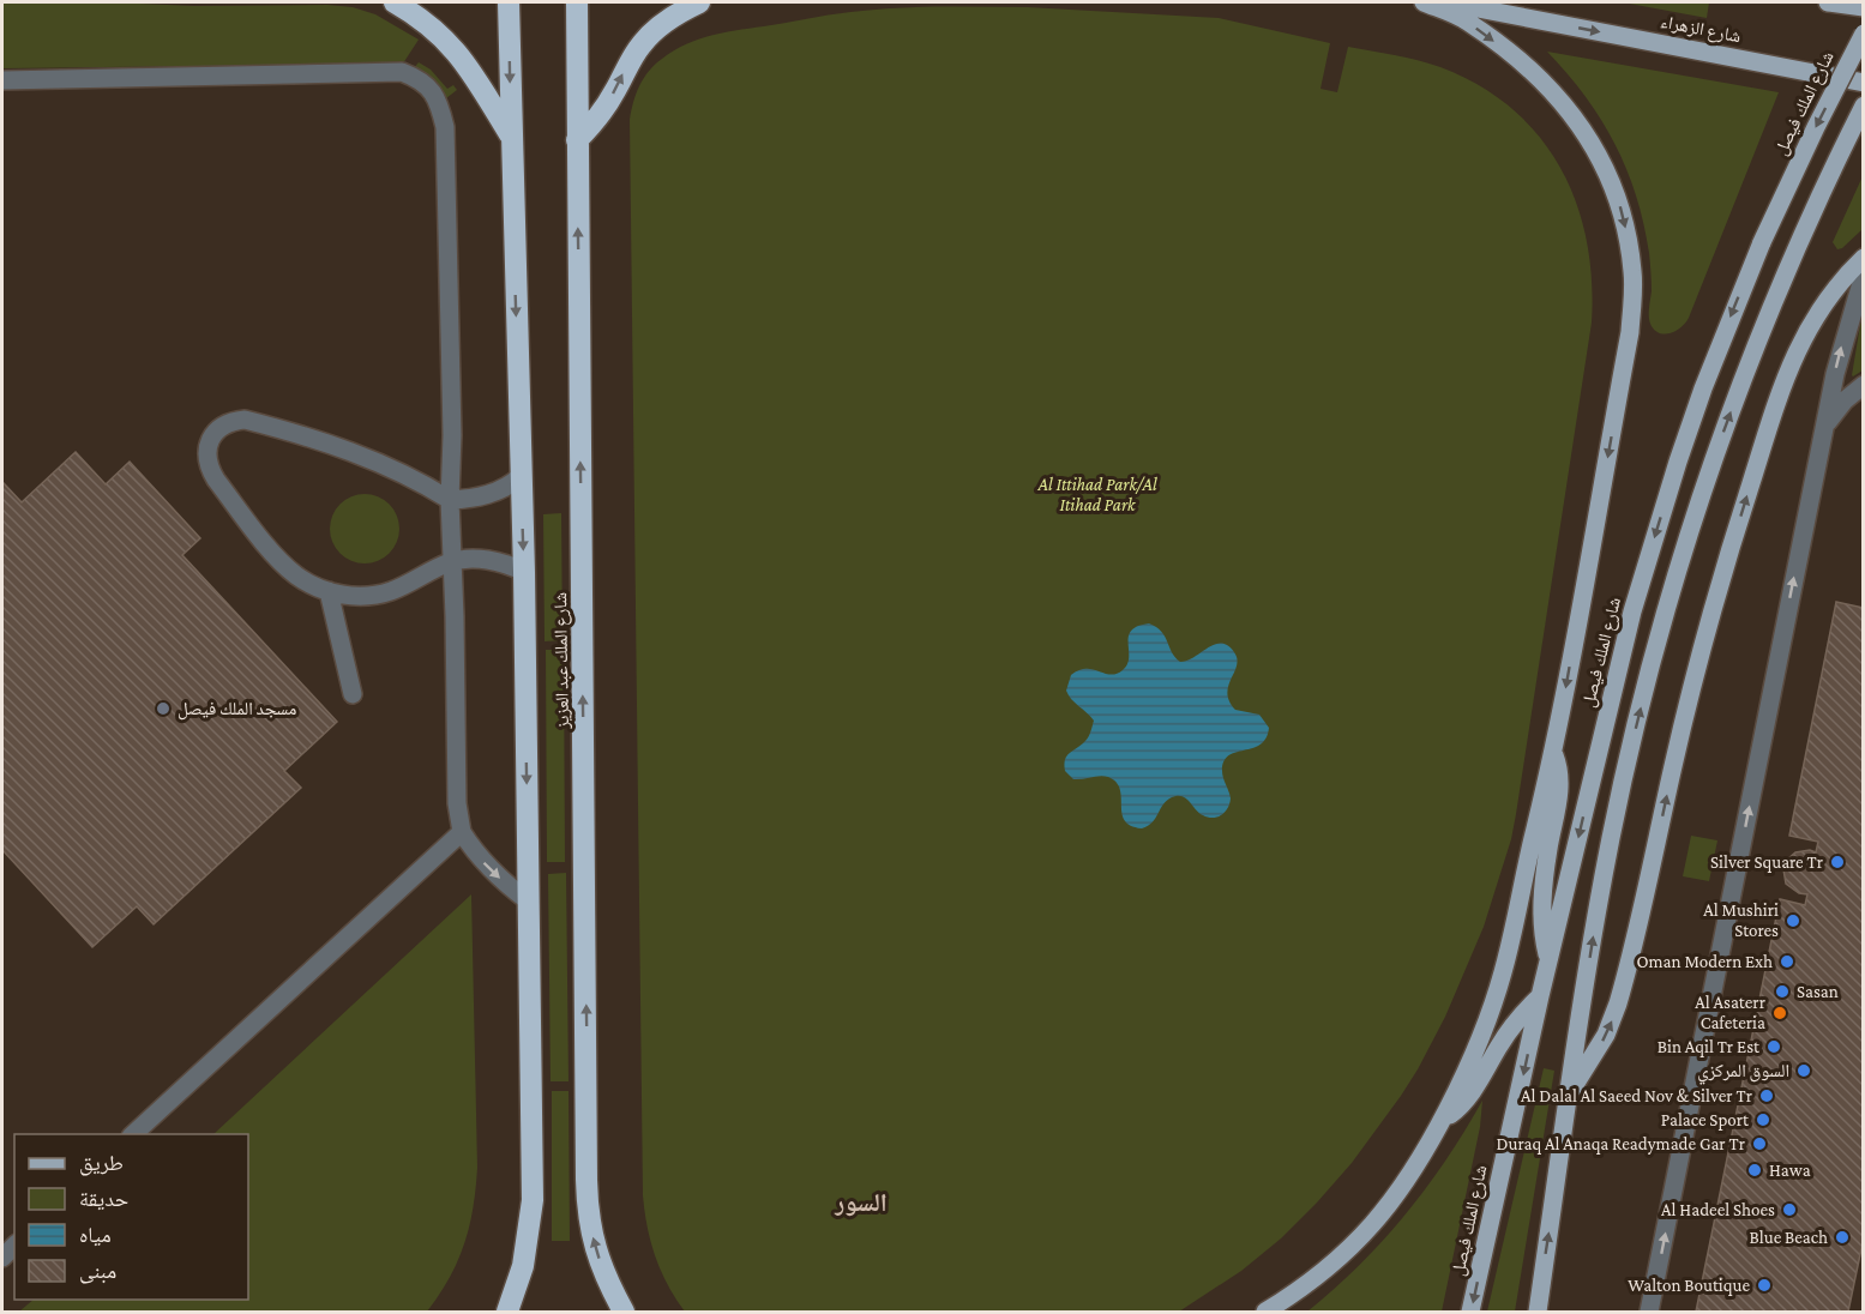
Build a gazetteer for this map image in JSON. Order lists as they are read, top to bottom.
{
  "streets": {
    "highway": ["شارع الملك عبد العزيز"],
    "main road": ["شارع الزهراء", "شارع الملك فيصل"]
  },
  "one_way": ["شارع الزهراء"],
  "districts": ["السور"],
  "parks": ["Al Ittihad Park/Al Itihad Park"],
  "places": [
    "مسجد الملك فيصل",
    "Silver Square Tr",
    "Al Mushiri Stores",
    "Oman Modern Exh",
    "Sasan",
    "Al Asaterr Cafeteria",
    "Bin Aqil Tr Est",
    "السوق المركزي",
    "Al Dalal Al Saeed Nov & Silver Tr",
    "Palace Sport",
    "Duraq Al Anaqa Readymade Gar Tr",
    "Hawa",
    "Al Hadeel Shoes",
    "Blue Beach",
    "Walton Boutique"
  ],
  "legend": [
    "طريق",
    "حديقة",
    "مياه",
    "مبنى"
  ]
}
